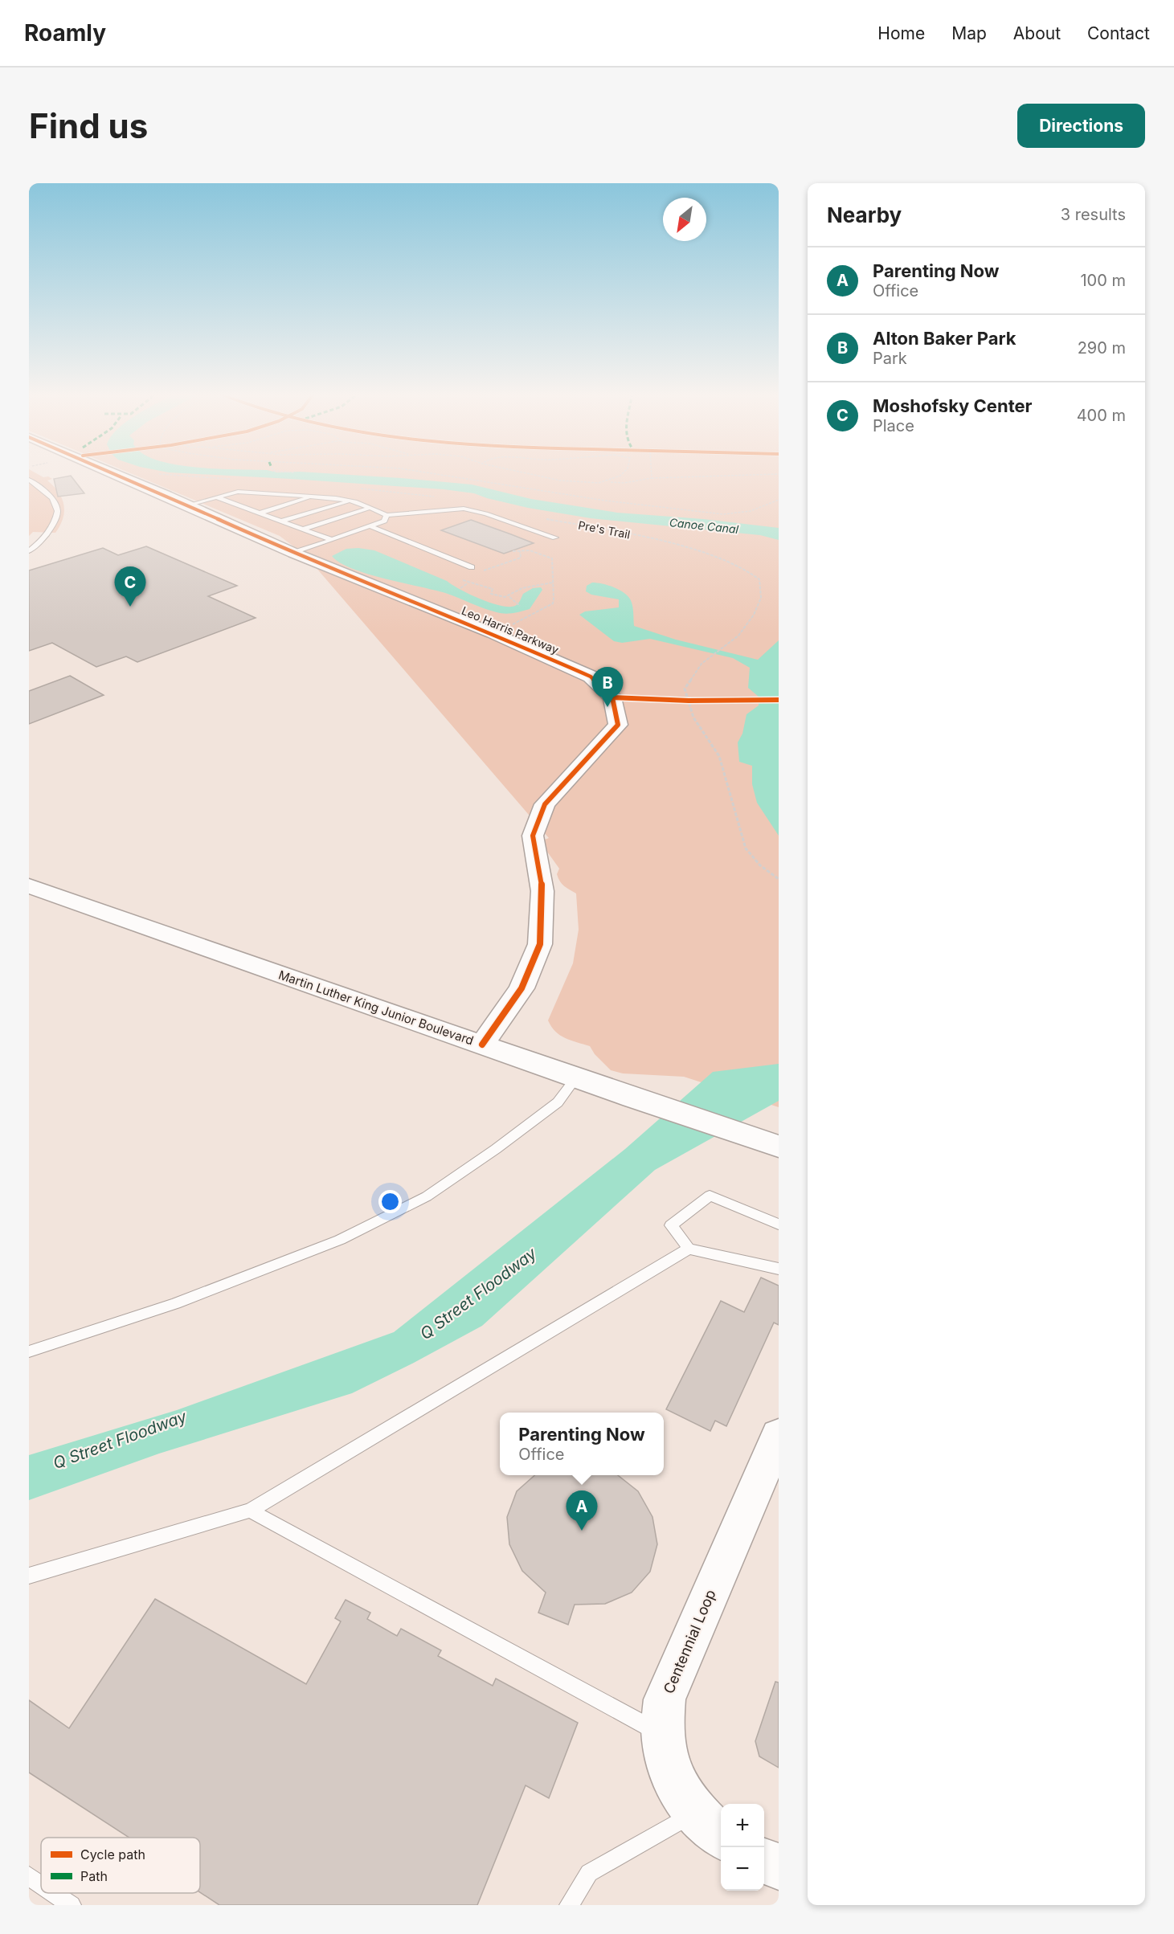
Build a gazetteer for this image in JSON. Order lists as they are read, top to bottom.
{
  "streets": {
    "street": ["Leo Harris Parkway", "Martin Luther King Junior Boulevard", "Centennial Loop"],
    "path": ["Pre's Trail"]
  },
  "crossings": [
    ["Leo Harris Parkway", "Martin Luther King Junior Boulevard"]
  ],
  "water": ["Canoe Canal", "Q Street Floodway"],
  "legend": ["Cycle path", "Path"],
  "north": "bottom left",
  "page": {
    "header": "Roamly",
    "nav": [
      "Home",
      "Map",
      "About",
      "Contact"
    ],
    "buttons": "Directions",
    "title": "Find us",
    "heading": ["Nearby", "3 results"],
    "list": [
      {
        "mark": "A",
        "name": "Parenting Now",
        "note": "Office",
        "value": "100 m"
      },
      {
        "mark": "B",
        "name": "Alton Baker Park",
        "note": "Park",
        "value": "290 m"
      },
      {
        "mark": "C",
        "name": "Moshofsky Center",
        "note": "Place",
        "value": "400 m"
      }
    ],
    "pins": ["C", "B", "A"],
    "popup": ["Parenting Now", "Office"],
    "map_buttons": ["+", "−"]
  }
}
